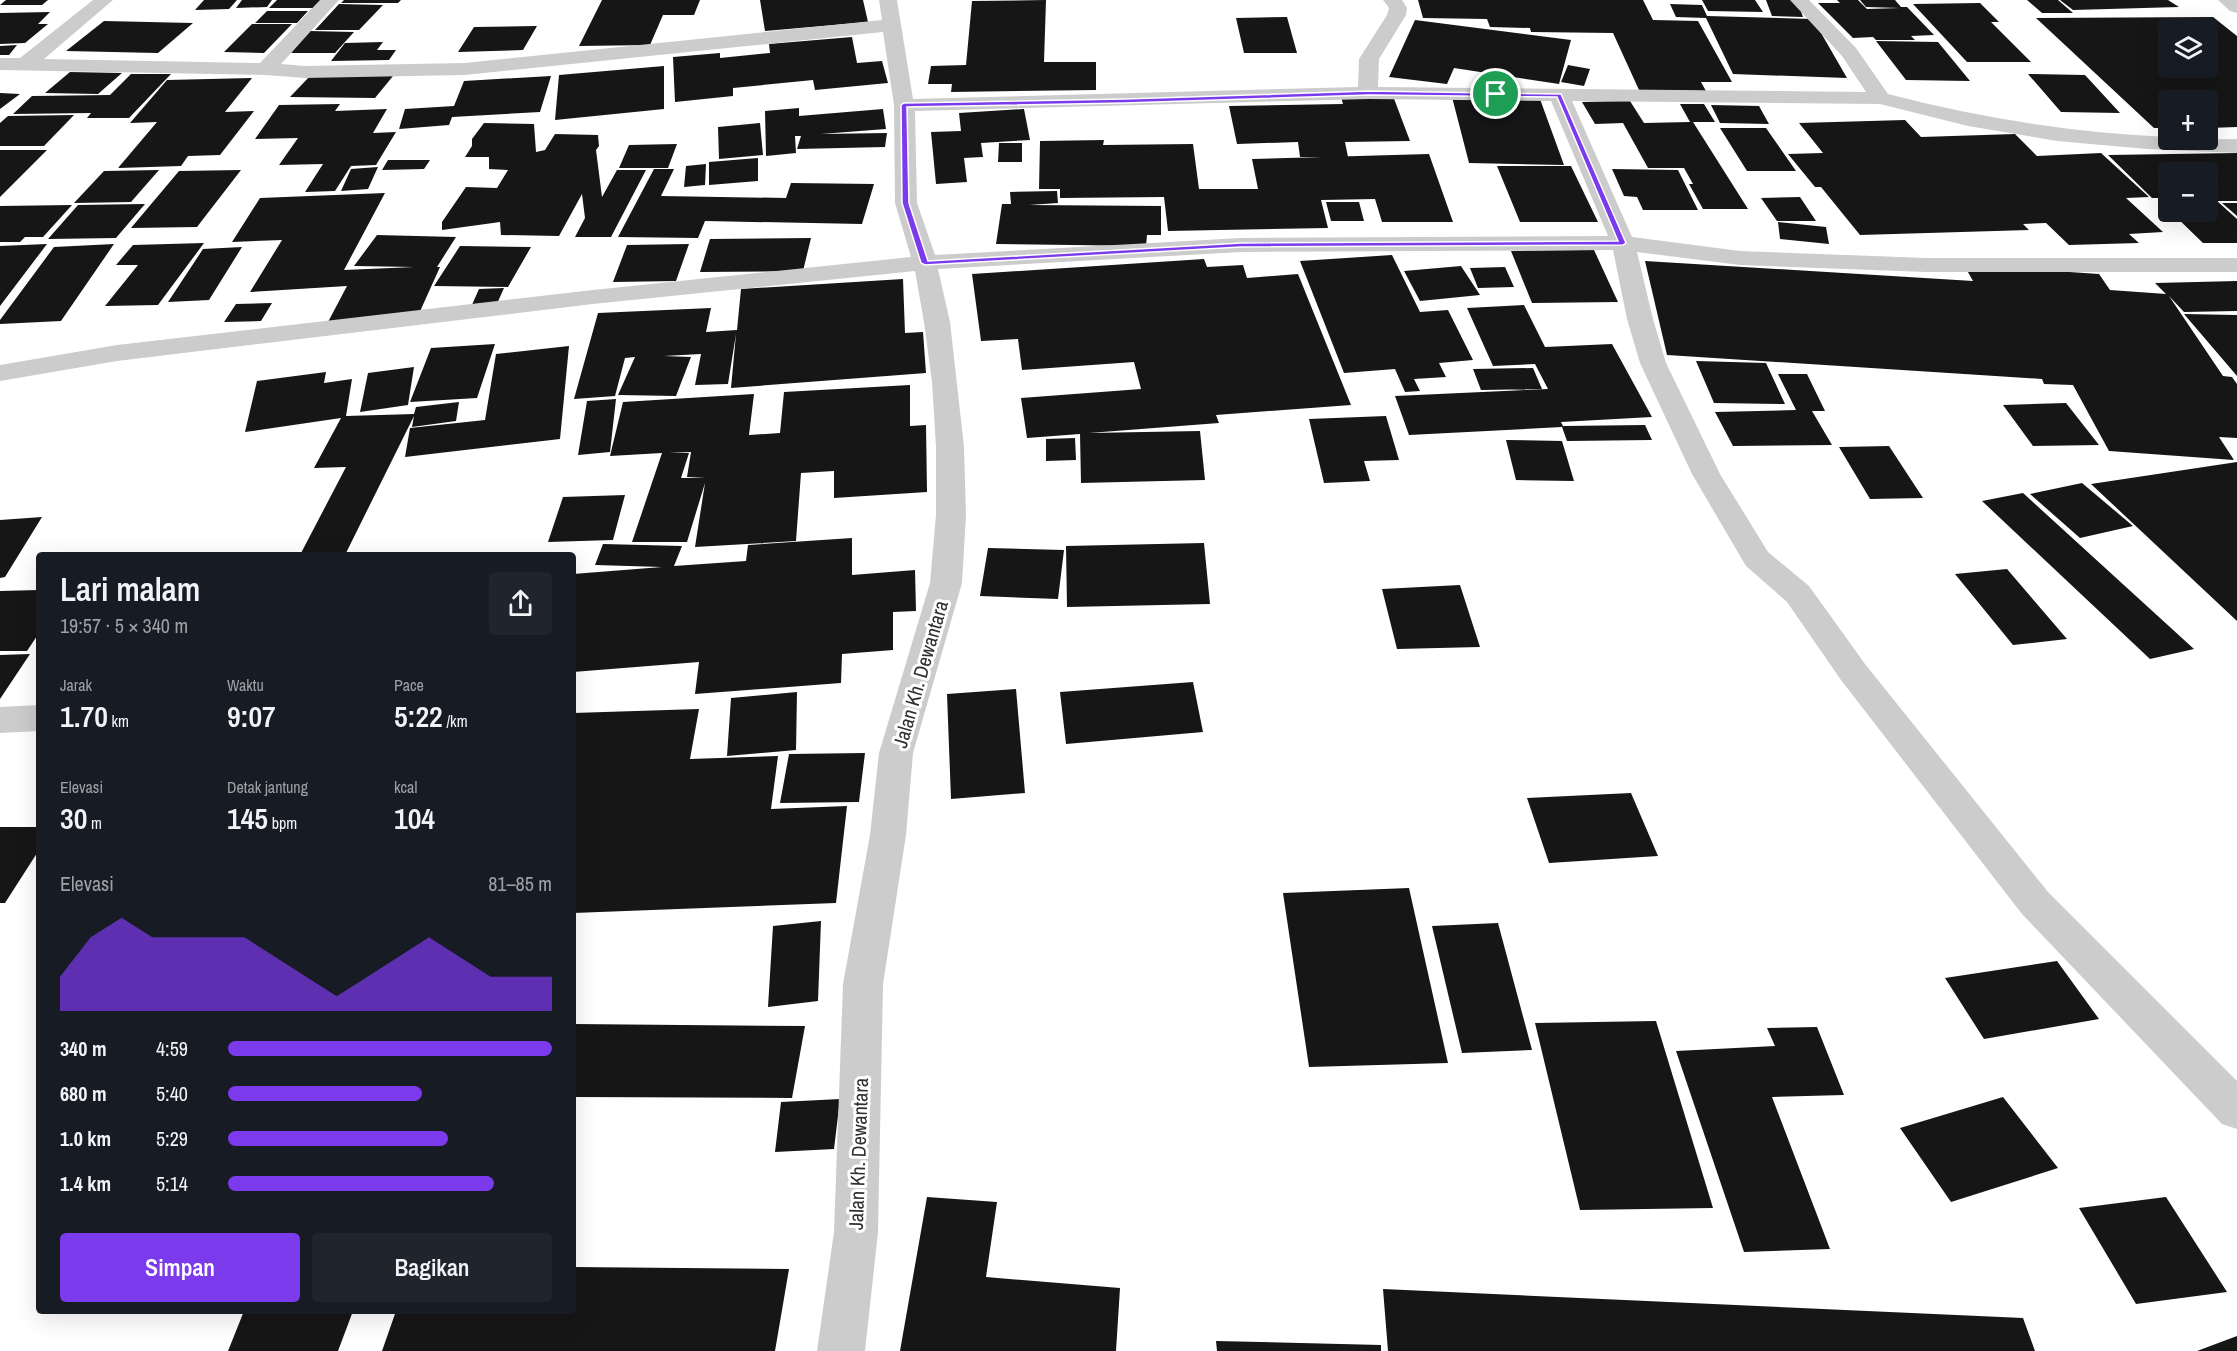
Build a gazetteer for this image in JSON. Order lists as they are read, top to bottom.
{
  "streets": {
    "street": ["Jalan Kh. Dewantara"]
  },
  "page": {
    "map_buttons": ["+", "−"],
    "heading": ["Lari malam", "19:57 · 5 × 340 m"],
    "stats": [
      ["Jarak", "1.70 km"],
      ["Waktu", "9:07"],
      ["Pace", "5:22 /km"],
      ["Elevasi", "30 m"],
      ["Detak jantung", "145 bpm"],
      ["kcal", "104"]
    ],
    "chart": ["Elevasi", "81–85 m"],
    "list": [
      {
        "name": "340 m",
        "note": "4:59"
      },
      {
        "name": "680 m",
        "note": "5:40"
      },
      {
        "name": "1.0 km",
        "note": "5:29"
      },
      {
        "name": "1.4 km",
        "note": "5:14"
      }
    ],
    "buttons": ["Simpan", "Bagikan"]
  }
}
